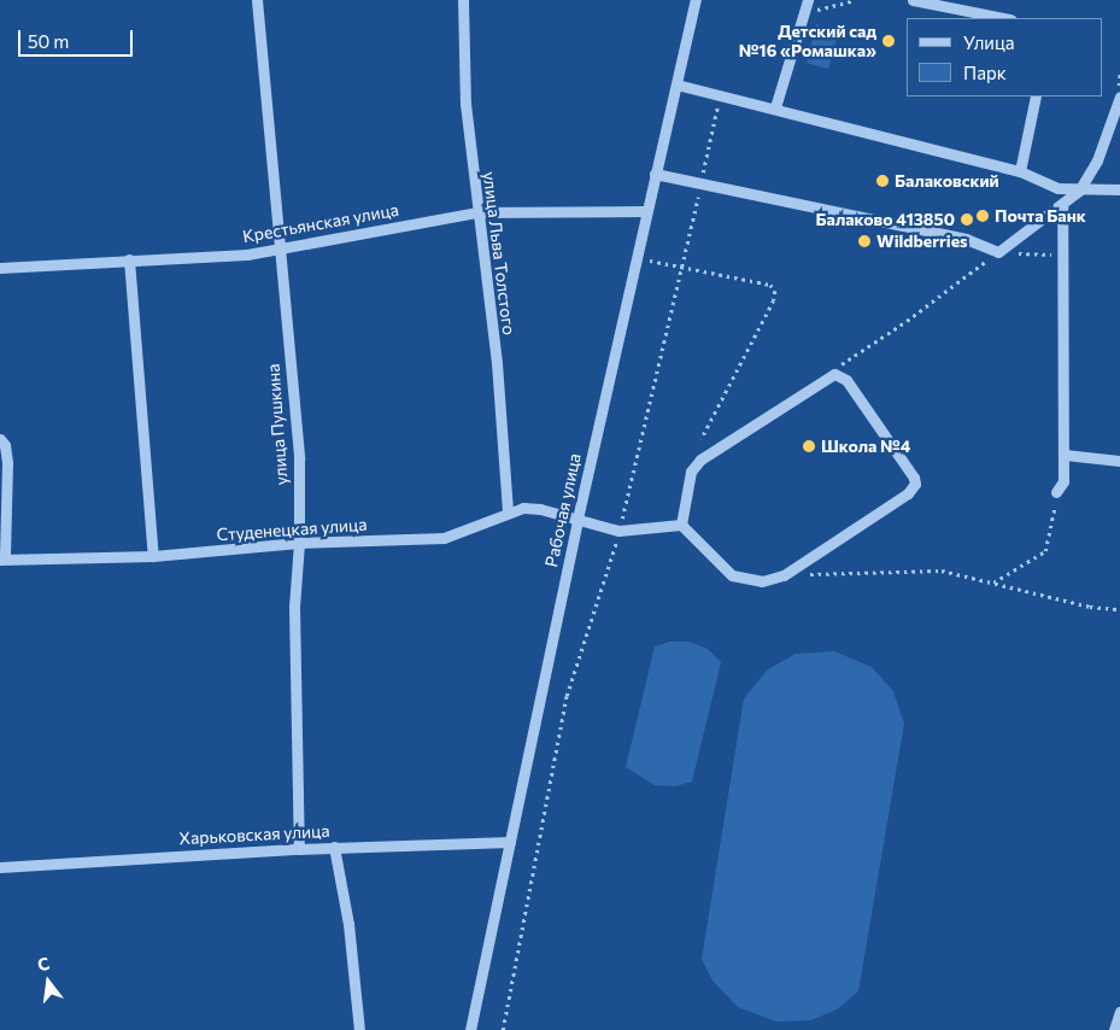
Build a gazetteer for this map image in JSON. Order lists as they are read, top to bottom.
{
  "streets": {
    "street": [
      "Крестьянская улица",
      "улица Льва Толстого",
      "улица Пушкина",
      "Рабочая улица",
      "Студенецкая улица",
      "Харьковская улица"
    ]
  },
  "crossings": [
    ["Крестьянская улица", "улица Льва Толстого"],
    ["Крестьянская улица", "улица Пушкина"],
    ["Крестьянская улица", "Рабочая улица"],
    ["улица Льва Толстого", "Студенецкая улица"],
    ["улица Пушкина", "Студенецкая улица"],
    ["улица Пушкина", "Харьковская улица"],
    ["Рабочая улица", "Студенецкая улица"],
    ["Рабочая улица", "Харьковская улица"]
  ],
  "places": [
    "Детский сад №16 «Ромашка»",
    "Балаковский",
    "Почта Банк",
    "Балаково 413850",
    "Wildberries",
    "Школа №4"
  ],
  "legend": ["Улица", "Парк"],
  "scale_bar": "50 m",
  "north": "top"
}
